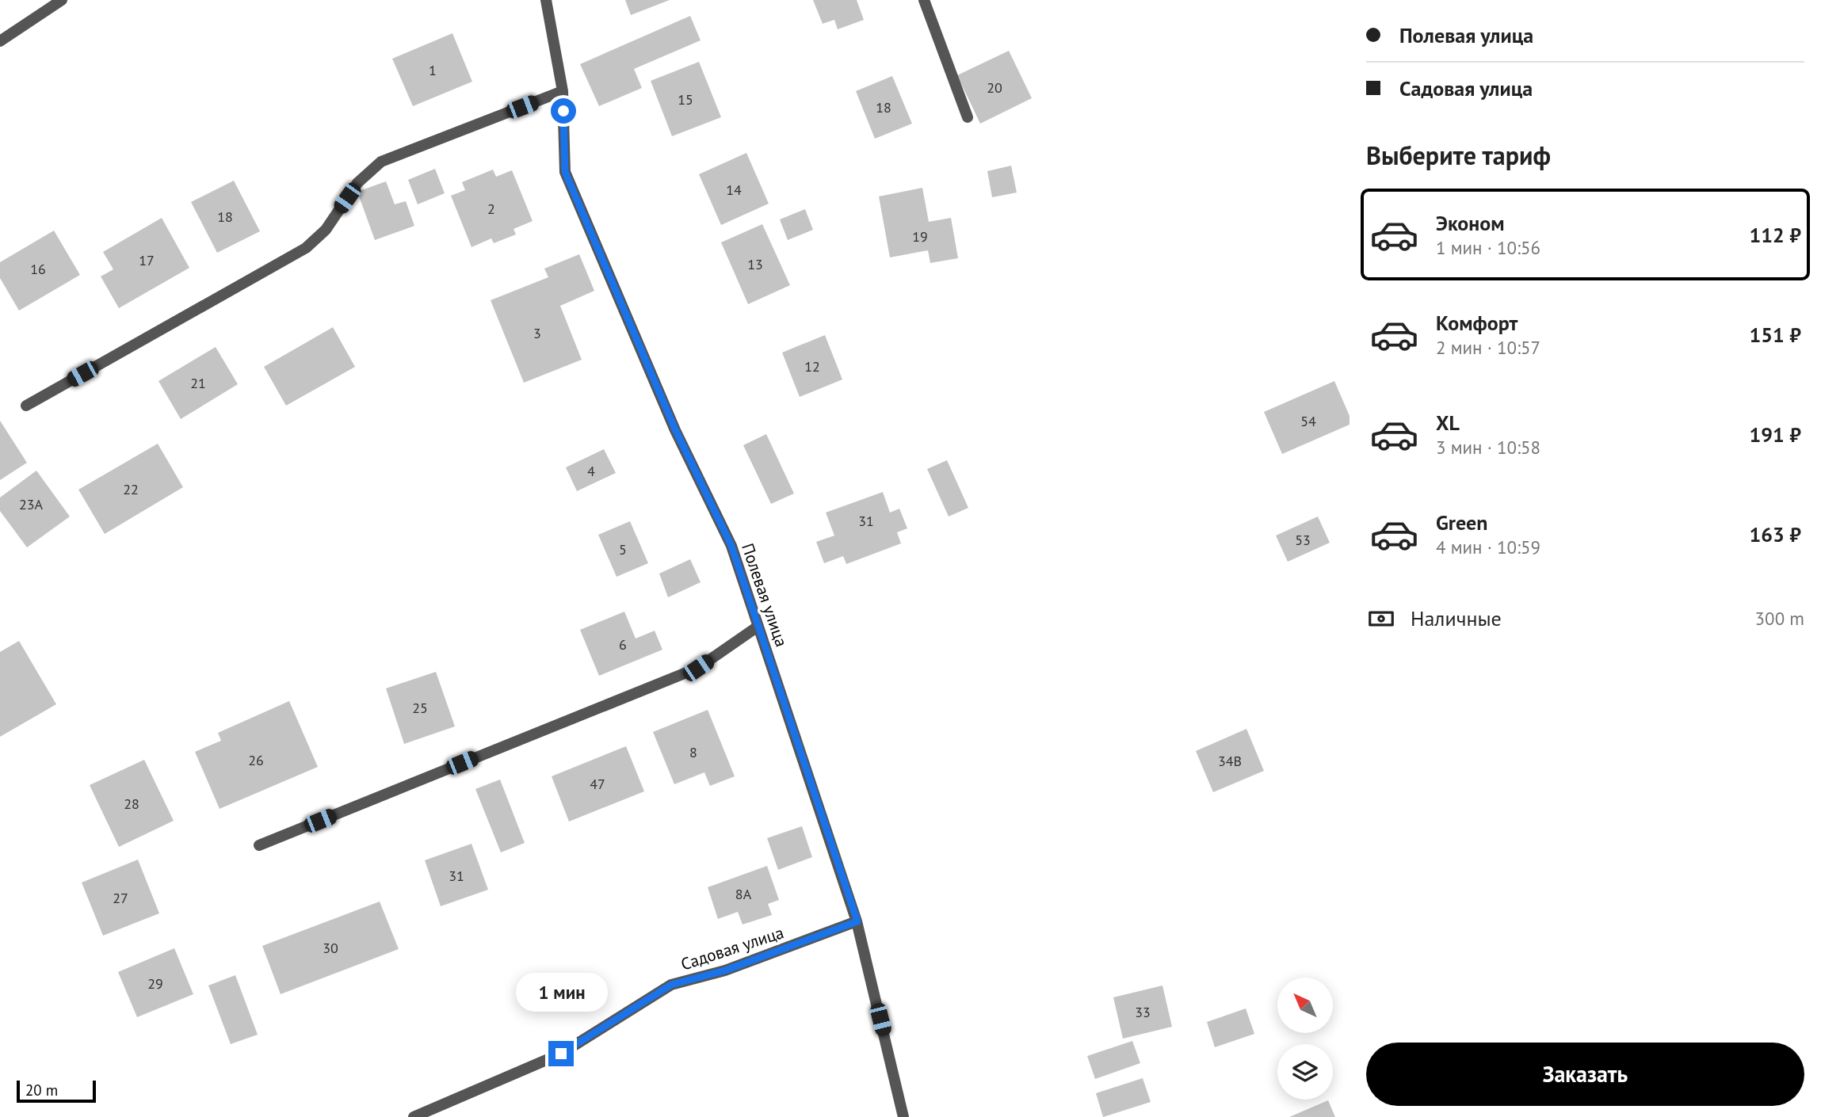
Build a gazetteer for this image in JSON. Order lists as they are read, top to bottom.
{
  "streets": {
    "street": ["Полевая улица", "Садовая улица"]
  },
  "crossings": [
    ["Полевая улица", "Садовая улица"]
  ],
  "house_numbers": [
    "1",
    "20",
    "15",
    "18",
    "14",
    "2",
    "18",
    "19",
    "17",
    "13",
    "16",
    "3",
    "12",
    "21",
    "54",
    "4",
    "22",
    "23А",
    "31",
    "53",
    "5",
    "6",
    "25",
    "8",
    "26",
    "34В",
    "47",
    "28",
    "31",
    "8А",
    "27",
    "30",
    "29",
    "33"
  ],
  "scale_bar": "20 m",
  "north": "top left",
  "page": {
    "banner": ["Полевая улица", "Садовая улица"],
    "heading": "Выберите тариф",
    "list": [
      {
        "name": "Эконом",
        "note": "1 мин · 10:56",
        "value": "112 ₽"
      },
      {
        "name": "Комфорт",
        "note": "2 мин · 10:57",
        "value": "151 ₽"
      },
      {
        "name": "XL",
        "note": "3 мин · 10:58",
        "value": "191 ₽"
      },
      {
        "name": "Green",
        "note": "4 мин · 10:59",
        "value": "163 ₽"
      }
    ],
    "pay": ["Наличные", "300 m"],
    "bubble": "1 мин",
    "buttons": "Заказать",
    "scale": "20 m"
  }
}
